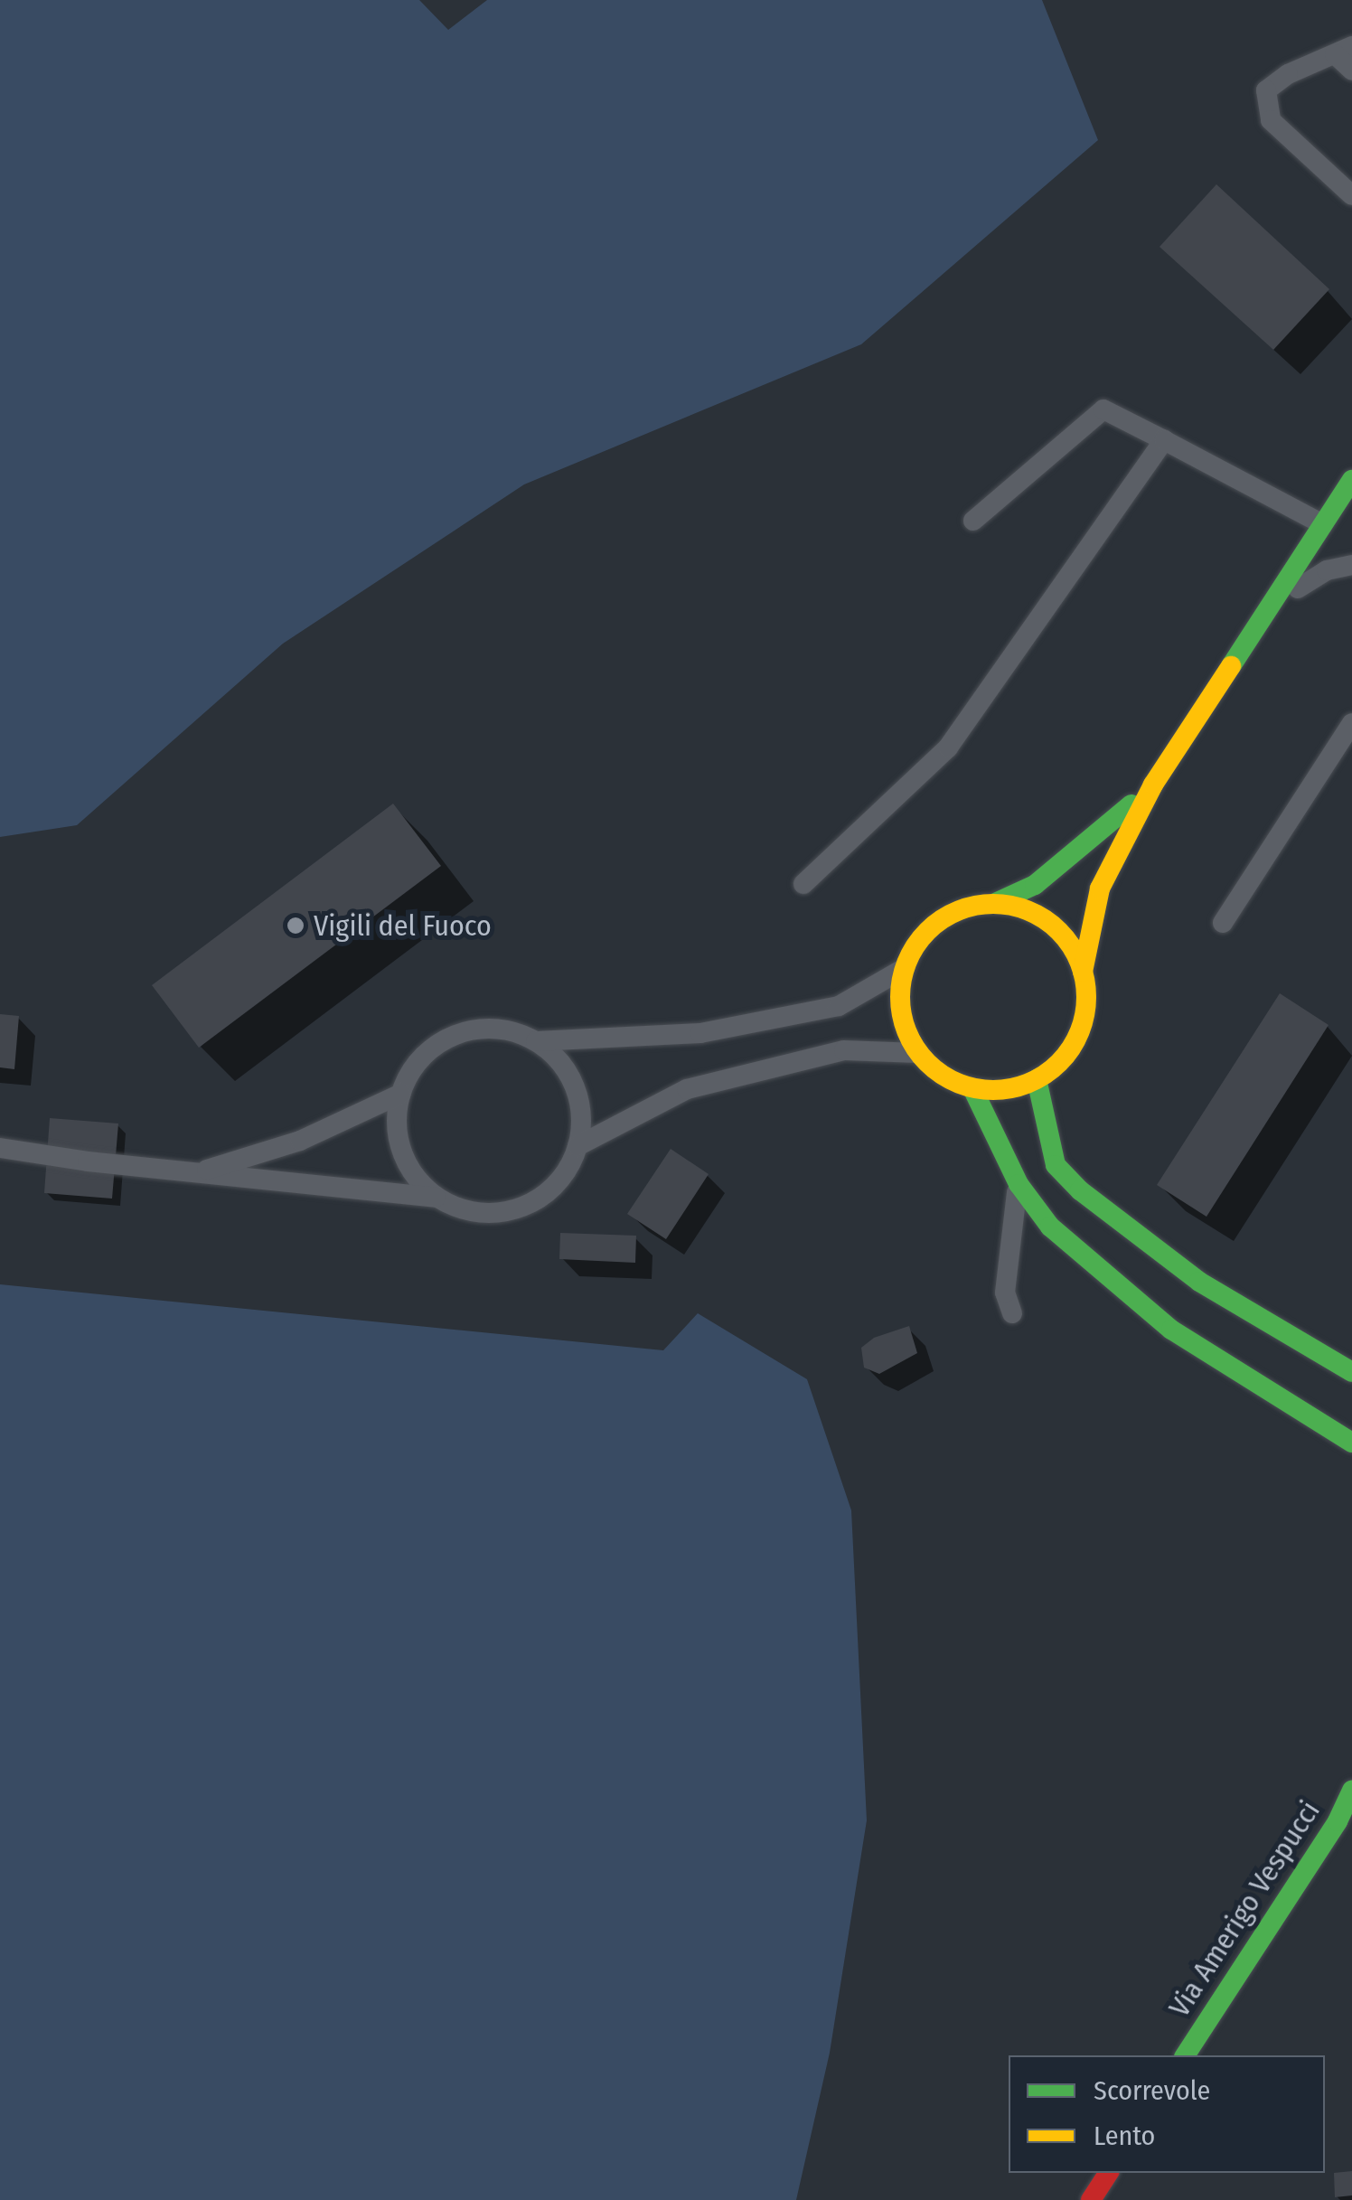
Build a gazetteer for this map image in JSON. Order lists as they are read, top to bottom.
{
  "streets": {
    "main road": ["Via Amerigo Vespucci"]
  },
  "places": ["Vigili del Fuoco"],
  "legend": ["Scorrevole", "Lento"]
}
